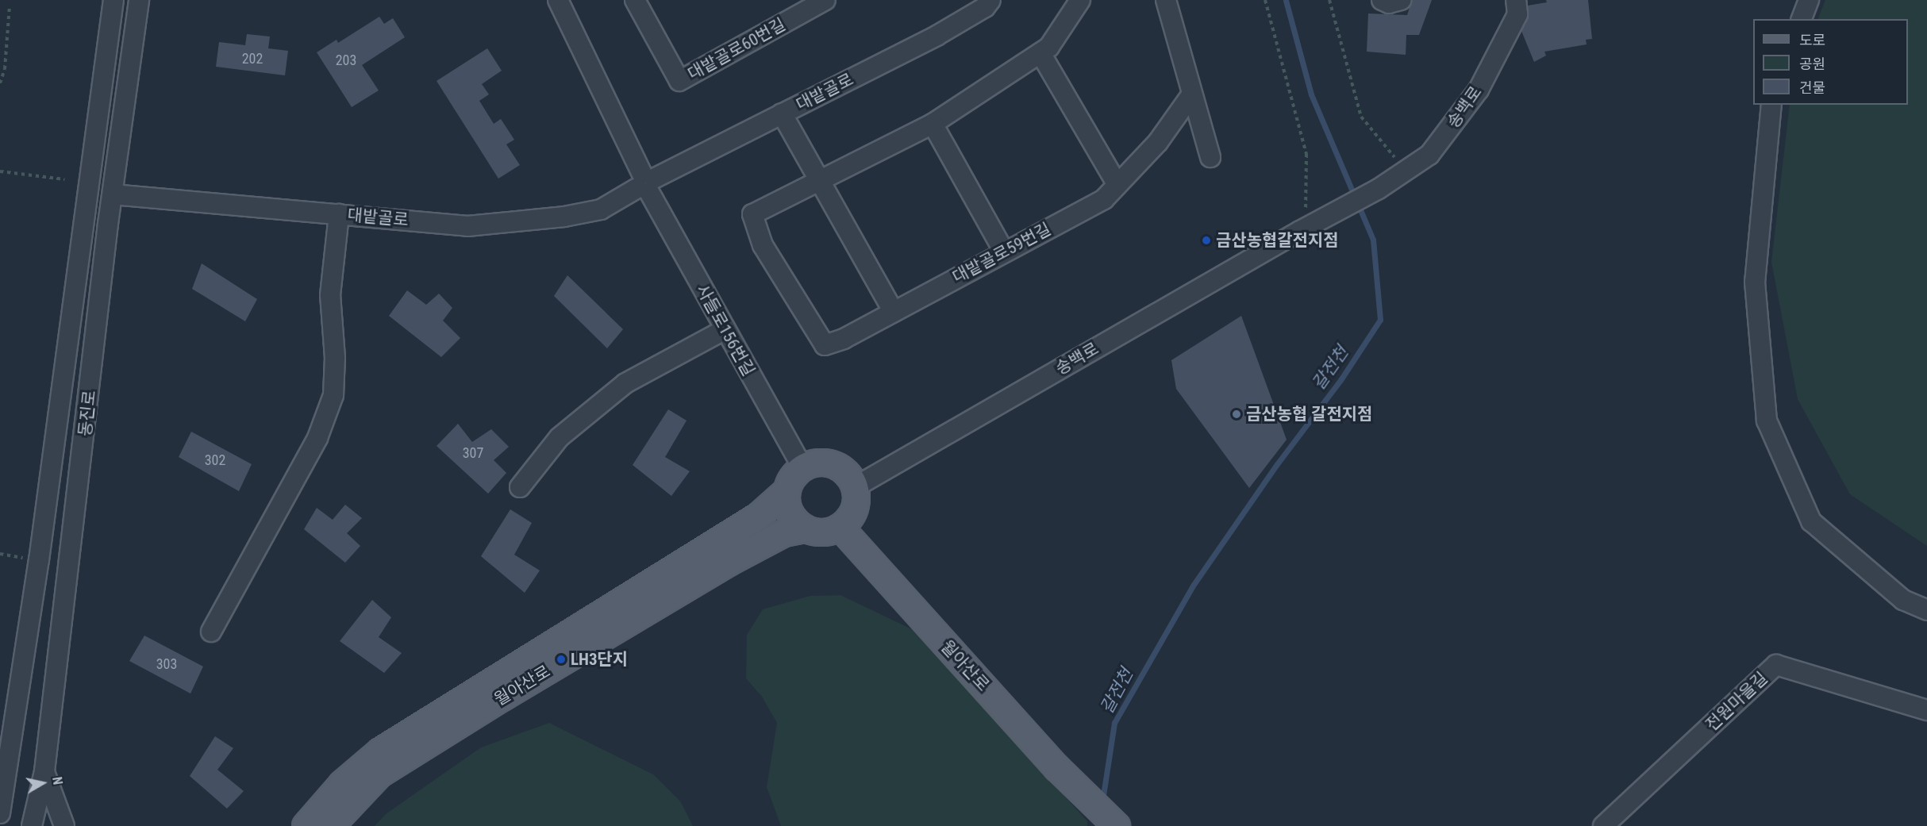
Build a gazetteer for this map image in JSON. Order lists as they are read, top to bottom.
{
  "streets": {
    "main road": ["월아산로"],
    "street": [
      "대밭골로60번길",
      "대밭골로",
      "송백로",
      "대밭골로59번길",
      "사들로156번길",
      "동진로",
      "전원마을길"
    ]
  },
  "crossings": [
    ["대밭골로", "사들로156번길"],
    ["대밭골로", "동진로"],
    ["송백로", "사들로156번길"],
    ["송백로", "월아산로"],
    ["사들로156번길", "월아산로"]
  ],
  "water": ["갈전천"],
  "places": ["금산농협갈전지점", "금산농협 갈전지점", "LH3단지"],
  "house_numbers": [
    "202",
    "203",
    "307",
    "302",
    "303"
  ],
  "legend": ["도로", "공원", "건물"],
  "north": "right"
}
